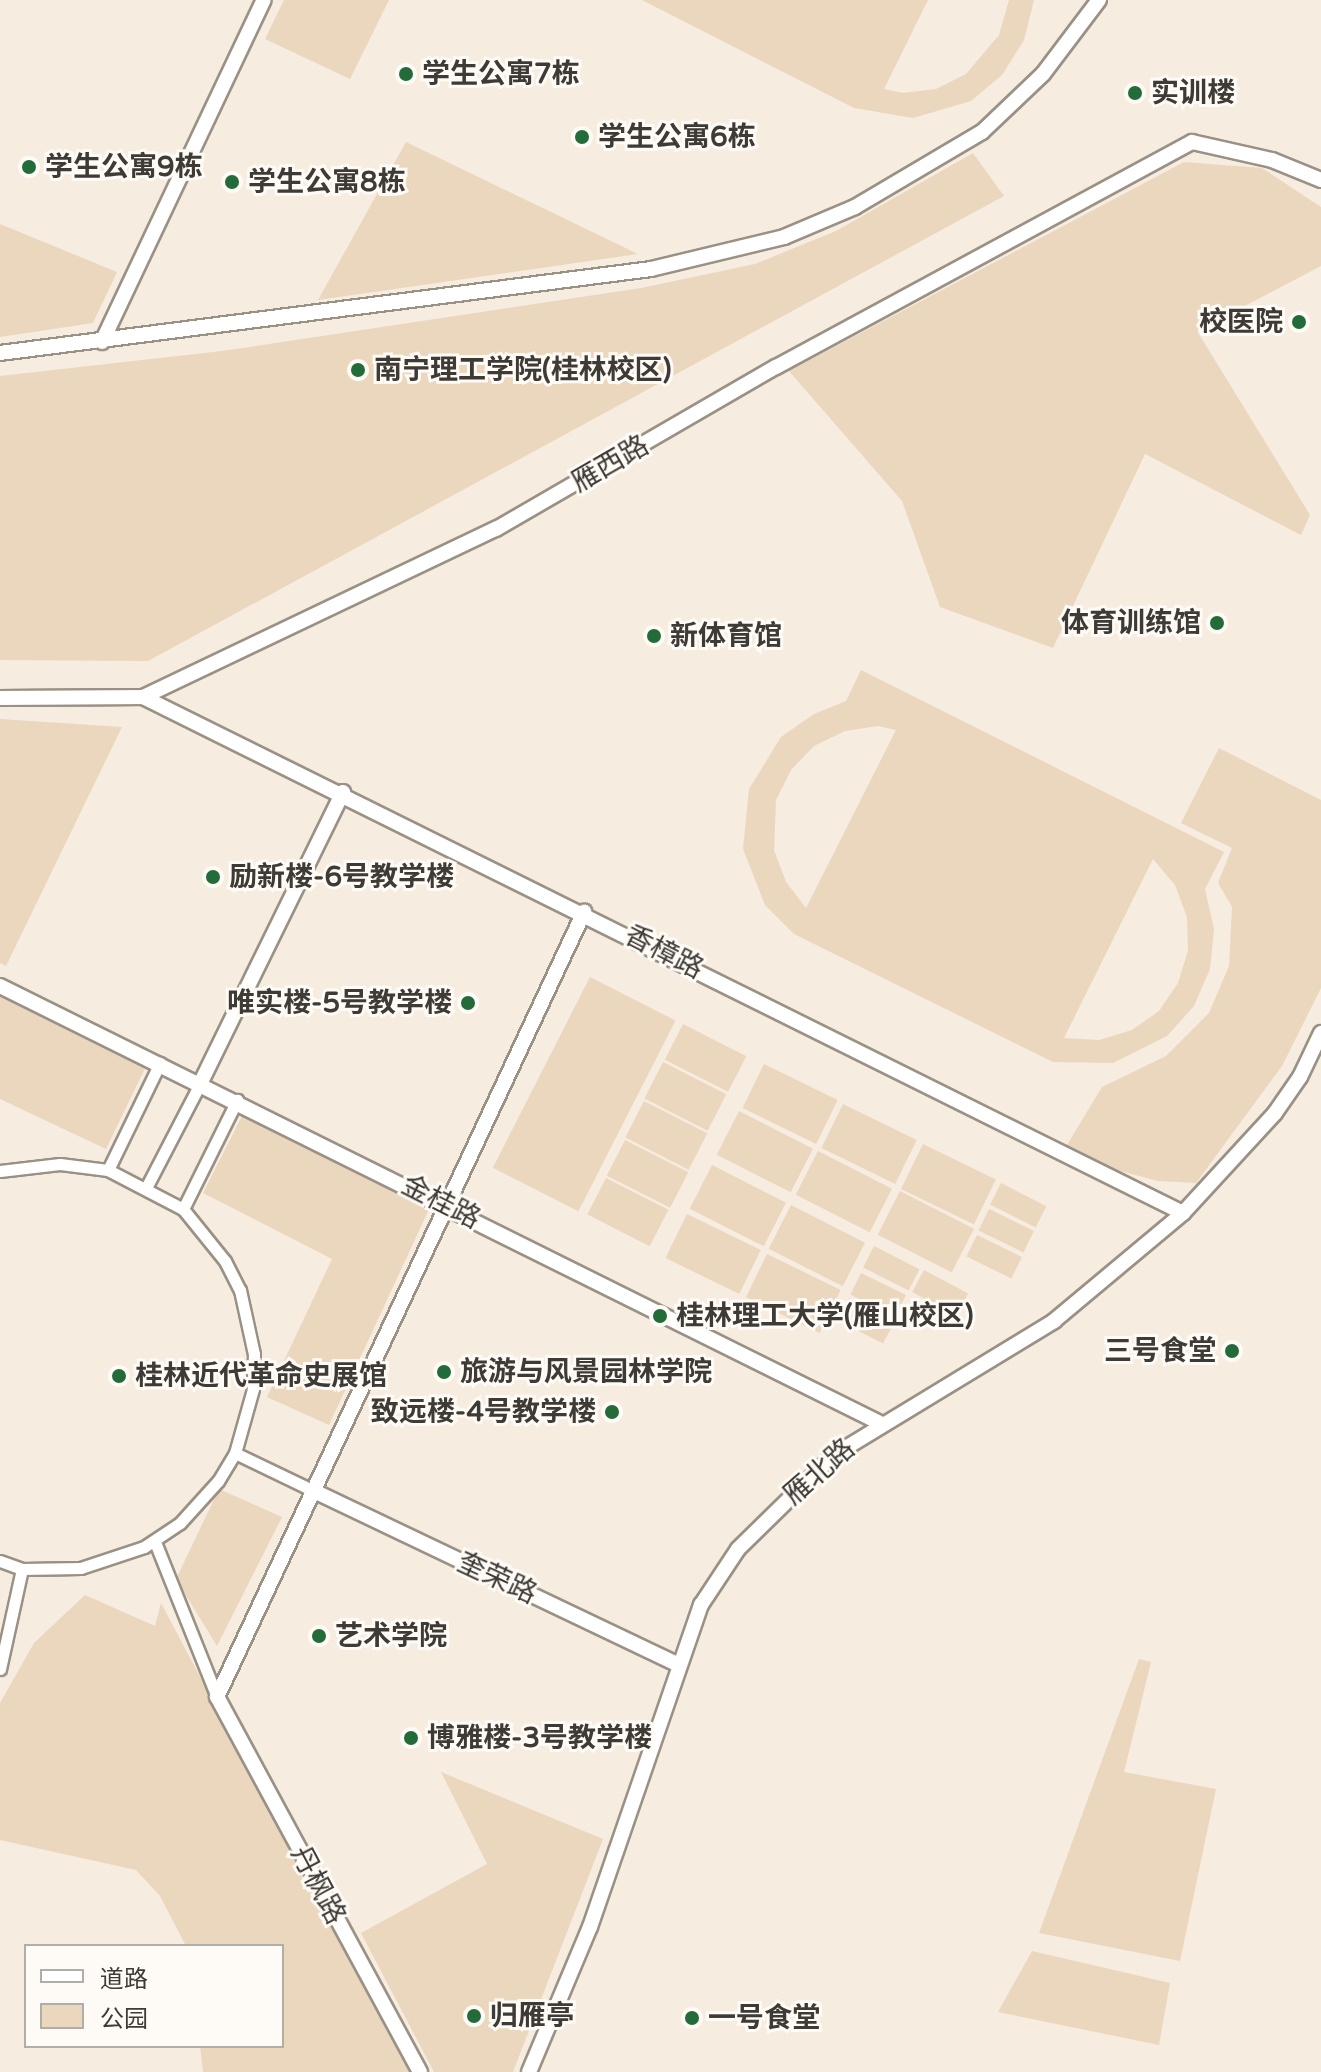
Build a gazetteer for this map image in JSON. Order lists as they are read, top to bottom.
{
  "streets": {
    "street": [
      "雁西路",
      "香樟路",
      "金桂路",
      "雁北路",
      "奎荣路",
      "丹枫路"
    ]
  },
  "crossings": [
    ["雁西路", "香樟路"],
    ["香樟路", "雁北路"],
    ["金桂路", "雁北路"],
    ["雁北路", "奎荣路"]
  ],
  "places": [
    "学生公寓7栋",
    "实训楼",
    "学生公寓6栋",
    "学生公寓9栋",
    "学生公寓8栋",
    "校医院",
    "南宁理工学院(桂林校区)",
    "体育训练馆",
    "新体育馆",
    "励新楼-6号教学楼",
    "唯实楼-5号教学楼",
    "桂林理工大学(雁山校区)",
    "三号食堂",
    "旅游与风景园林学院",
    "桂林近代革命史展馆",
    "致远楼-4号教学楼",
    "艺术学院",
    "博雅楼-3号教学楼",
    "归雁亭",
    "一号食堂"
  ],
  "legend": ["道路", "公园"]
}
